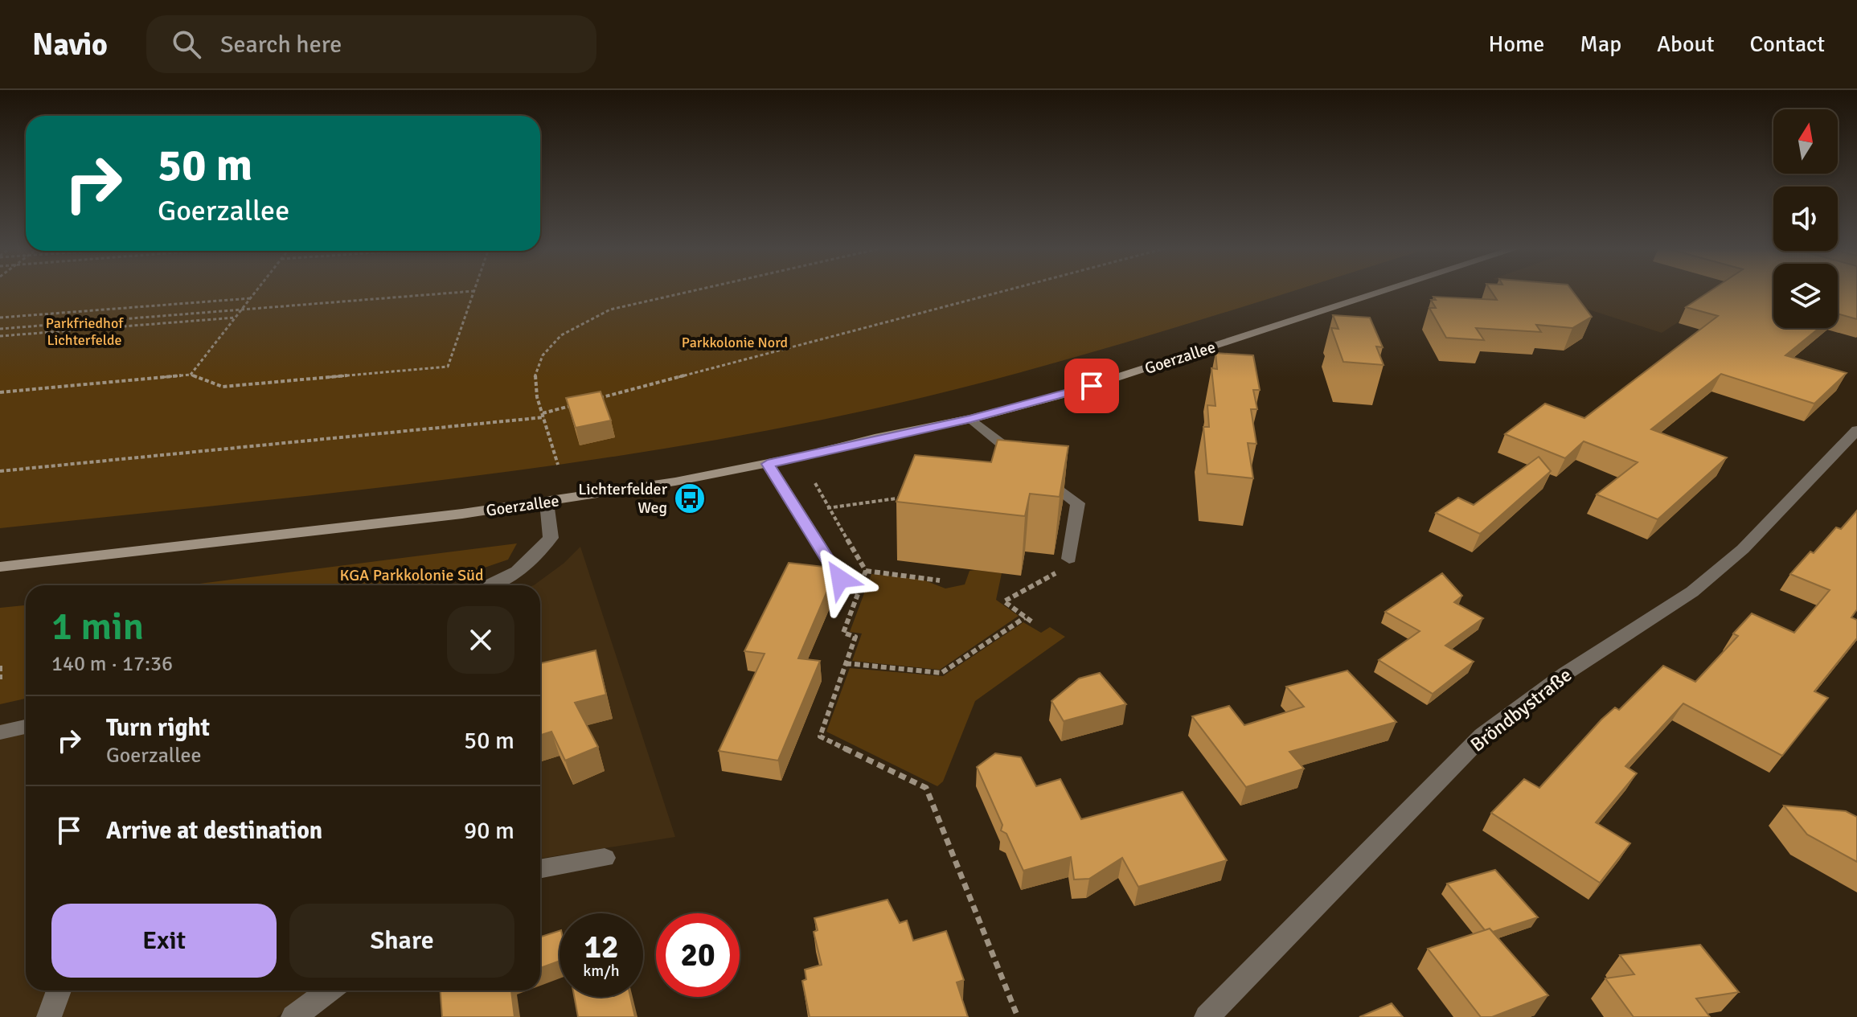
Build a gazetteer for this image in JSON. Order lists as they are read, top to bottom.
{
  "streets": {
    "main road": ["Goerzallee"],
    "street": ["Bröndbystraße"]
  },
  "parks": ["Parkfriedhof Lichterfelde", "Parkkolonie Nord", "KGA Parkkolonie Süd"],
  "places": {
    "bus stop": ["Lichterfelder Weg"]
  },
  "north": "top",
  "page": {
    "header": "Navio",
    "search": "Search here",
    "nav": [
      "Home",
      "Map",
      "About",
      "Contact"
    ],
    "turn": ["50 m", "Goerzallee"],
    "heading": ["1 min", "140 m · 17:36"],
    "list": [
      {
        "name": "Turn right",
        "note": "Goerzallee",
        "value": "50 m"
      },
      {
        "name": "Arrive at destination",
        "value": "90 m"
      }
    ],
    "buttons": ["Exit", "Share"],
    "speed": "12 km/h",
    "limit": "20"
  }
}
